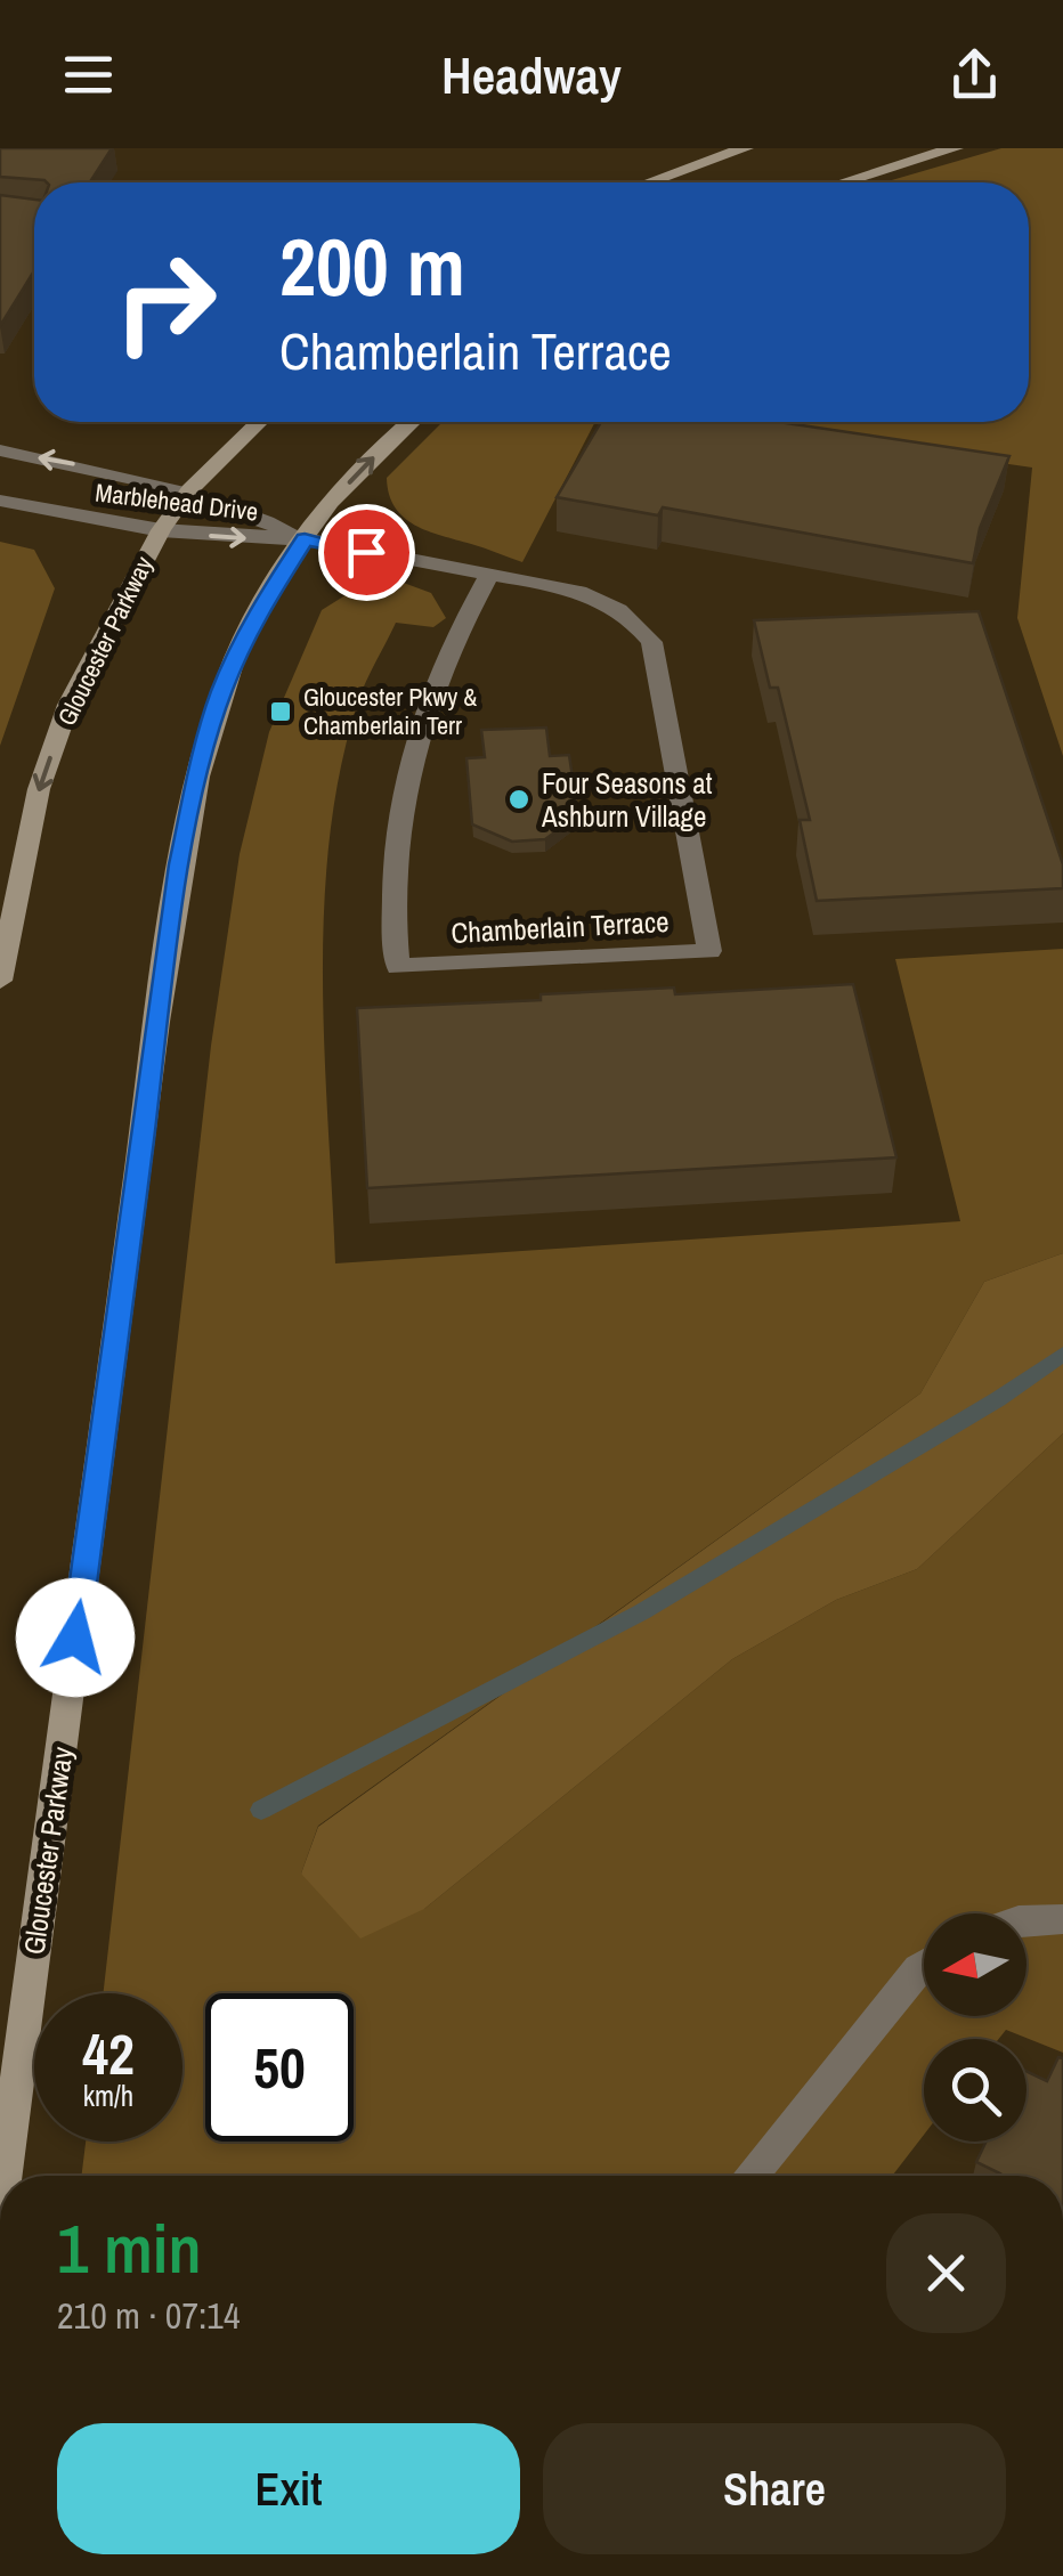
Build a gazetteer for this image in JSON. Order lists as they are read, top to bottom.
{
  "streets": {
    "main road": ["Gloucester Parkway"],
    "street": ["Marblehead Drive", "Chamberlain Terrace"]
  },
  "crossings": [
    ["Marblehead Drive", "Gloucester Parkway"],
    ["Marblehead Drive", "Chamberlain Terrace"],
    ["Gloucester Parkway", "Chamberlain Terrace"]
  ],
  "places": {
    "transit": ["Gloucester Pkwy & Chamberlain Terr"],
    "other": ["Four Seasons at Ashburn Village"]
  },
  "north": "left",
  "page": {
    "header": "Headway",
    "turn": ["200 m", "Chamberlain Terrace"],
    "speed": "42 km/h",
    "limit": "50",
    "heading": ["1 min", "210 m · 07:14"],
    "buttons": ["Exit", "Share"]
  }
}
